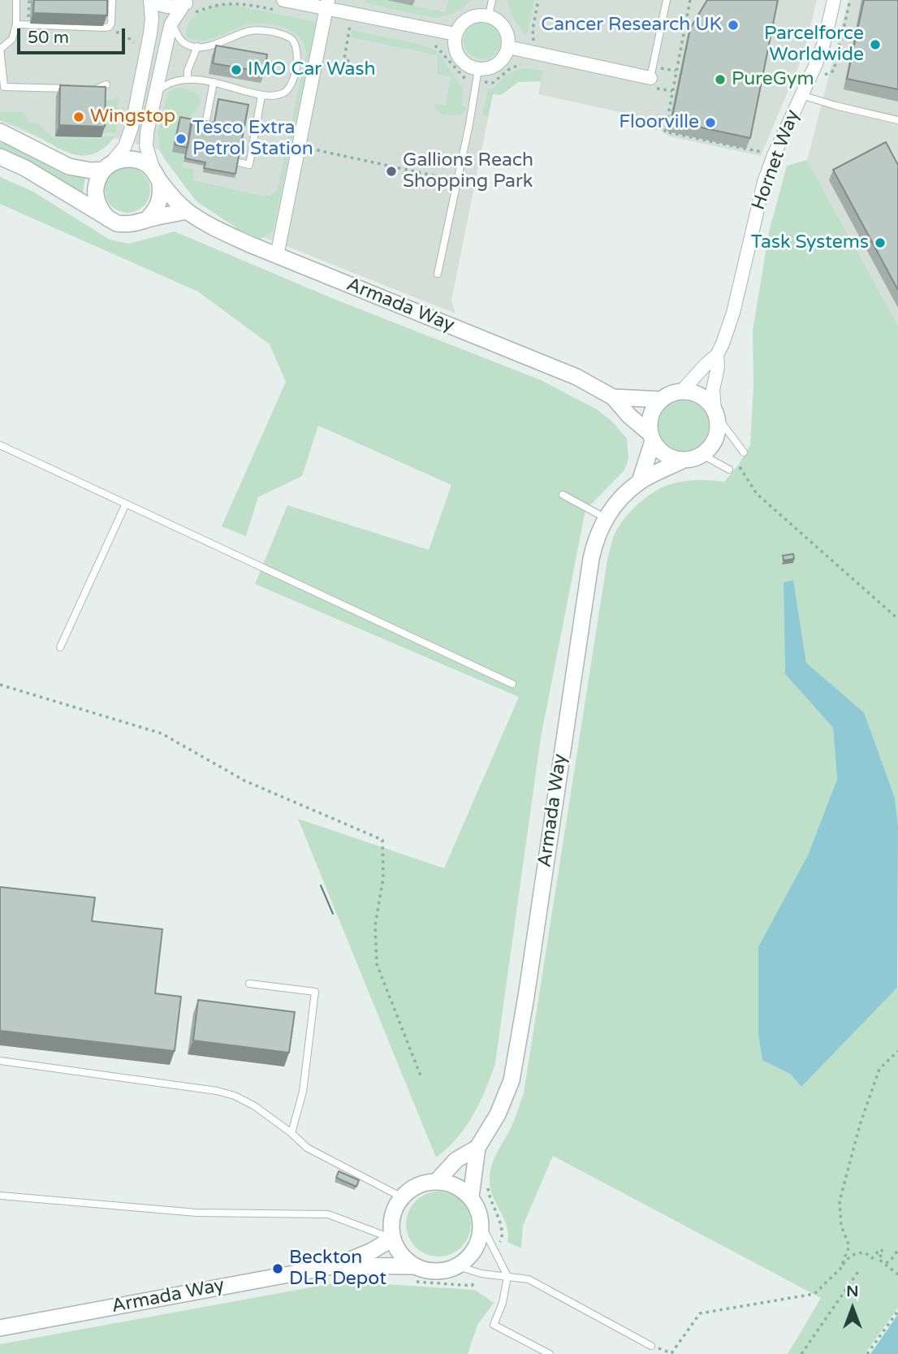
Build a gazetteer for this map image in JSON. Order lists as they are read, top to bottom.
{
  "streets": {
    "street": ["Hornet Way", "Armada Way"]
  },
  "crossings": [
    ["Hornet Way", "Armada Way"]
  ],
  "places": [
    "Cancer Research UK",
    "Parcelforce Worldwide",
    "IMO Car Wash",
    "PureGym",
    "Wingstop",
    "Floorville",
    "Tesco Extra Petrol Station",
    "Gallions Reach Shopping Park",
    "Task Systems",
    "Beckton DLR Depot"
  ],
  "scale_bar": "50 m",
  "north": "top"
}
